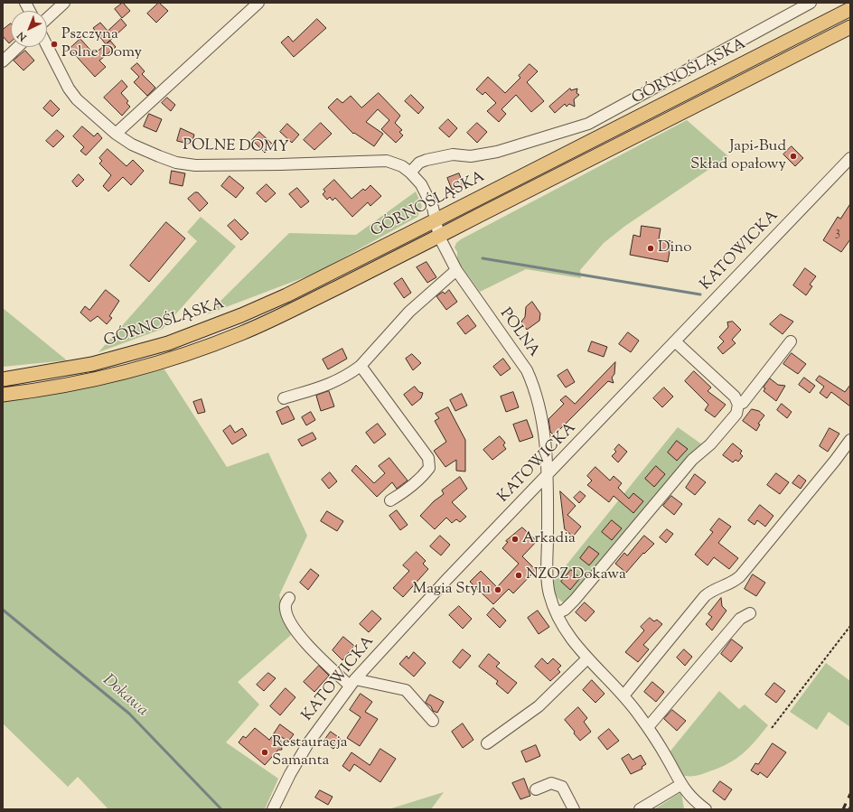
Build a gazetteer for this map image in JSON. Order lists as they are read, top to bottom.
{
  "streets": {
    "main road": ["GÓRNOŚLĄSKA"],
    "street": ["POLNE DOMY", "KATOWICKA", "POLNA"]
  },
  "crossings": [
    ["GÓRNOŚLĄSKA", "POLNE DOMY"],
    ["GÓRNOŚLĄSKA", "POLNA"],
    ["POLNE DOMY", "POLNA"],
    ["KATOWICKA", "POLNA"]
  ],
  "water": ["Dokawa"],
  "places": [
    "Pszczyna Polne Domy",
    "Japi-Bud Skład opałowy",
    "Dino",
    "Arkadia",
    "NZOZ Dokawa",
    "Magia Stylu",
    "Restauracja Samanta"
  ],
  "house_numbers": ["3"],
  "north": "bottom left"
}
